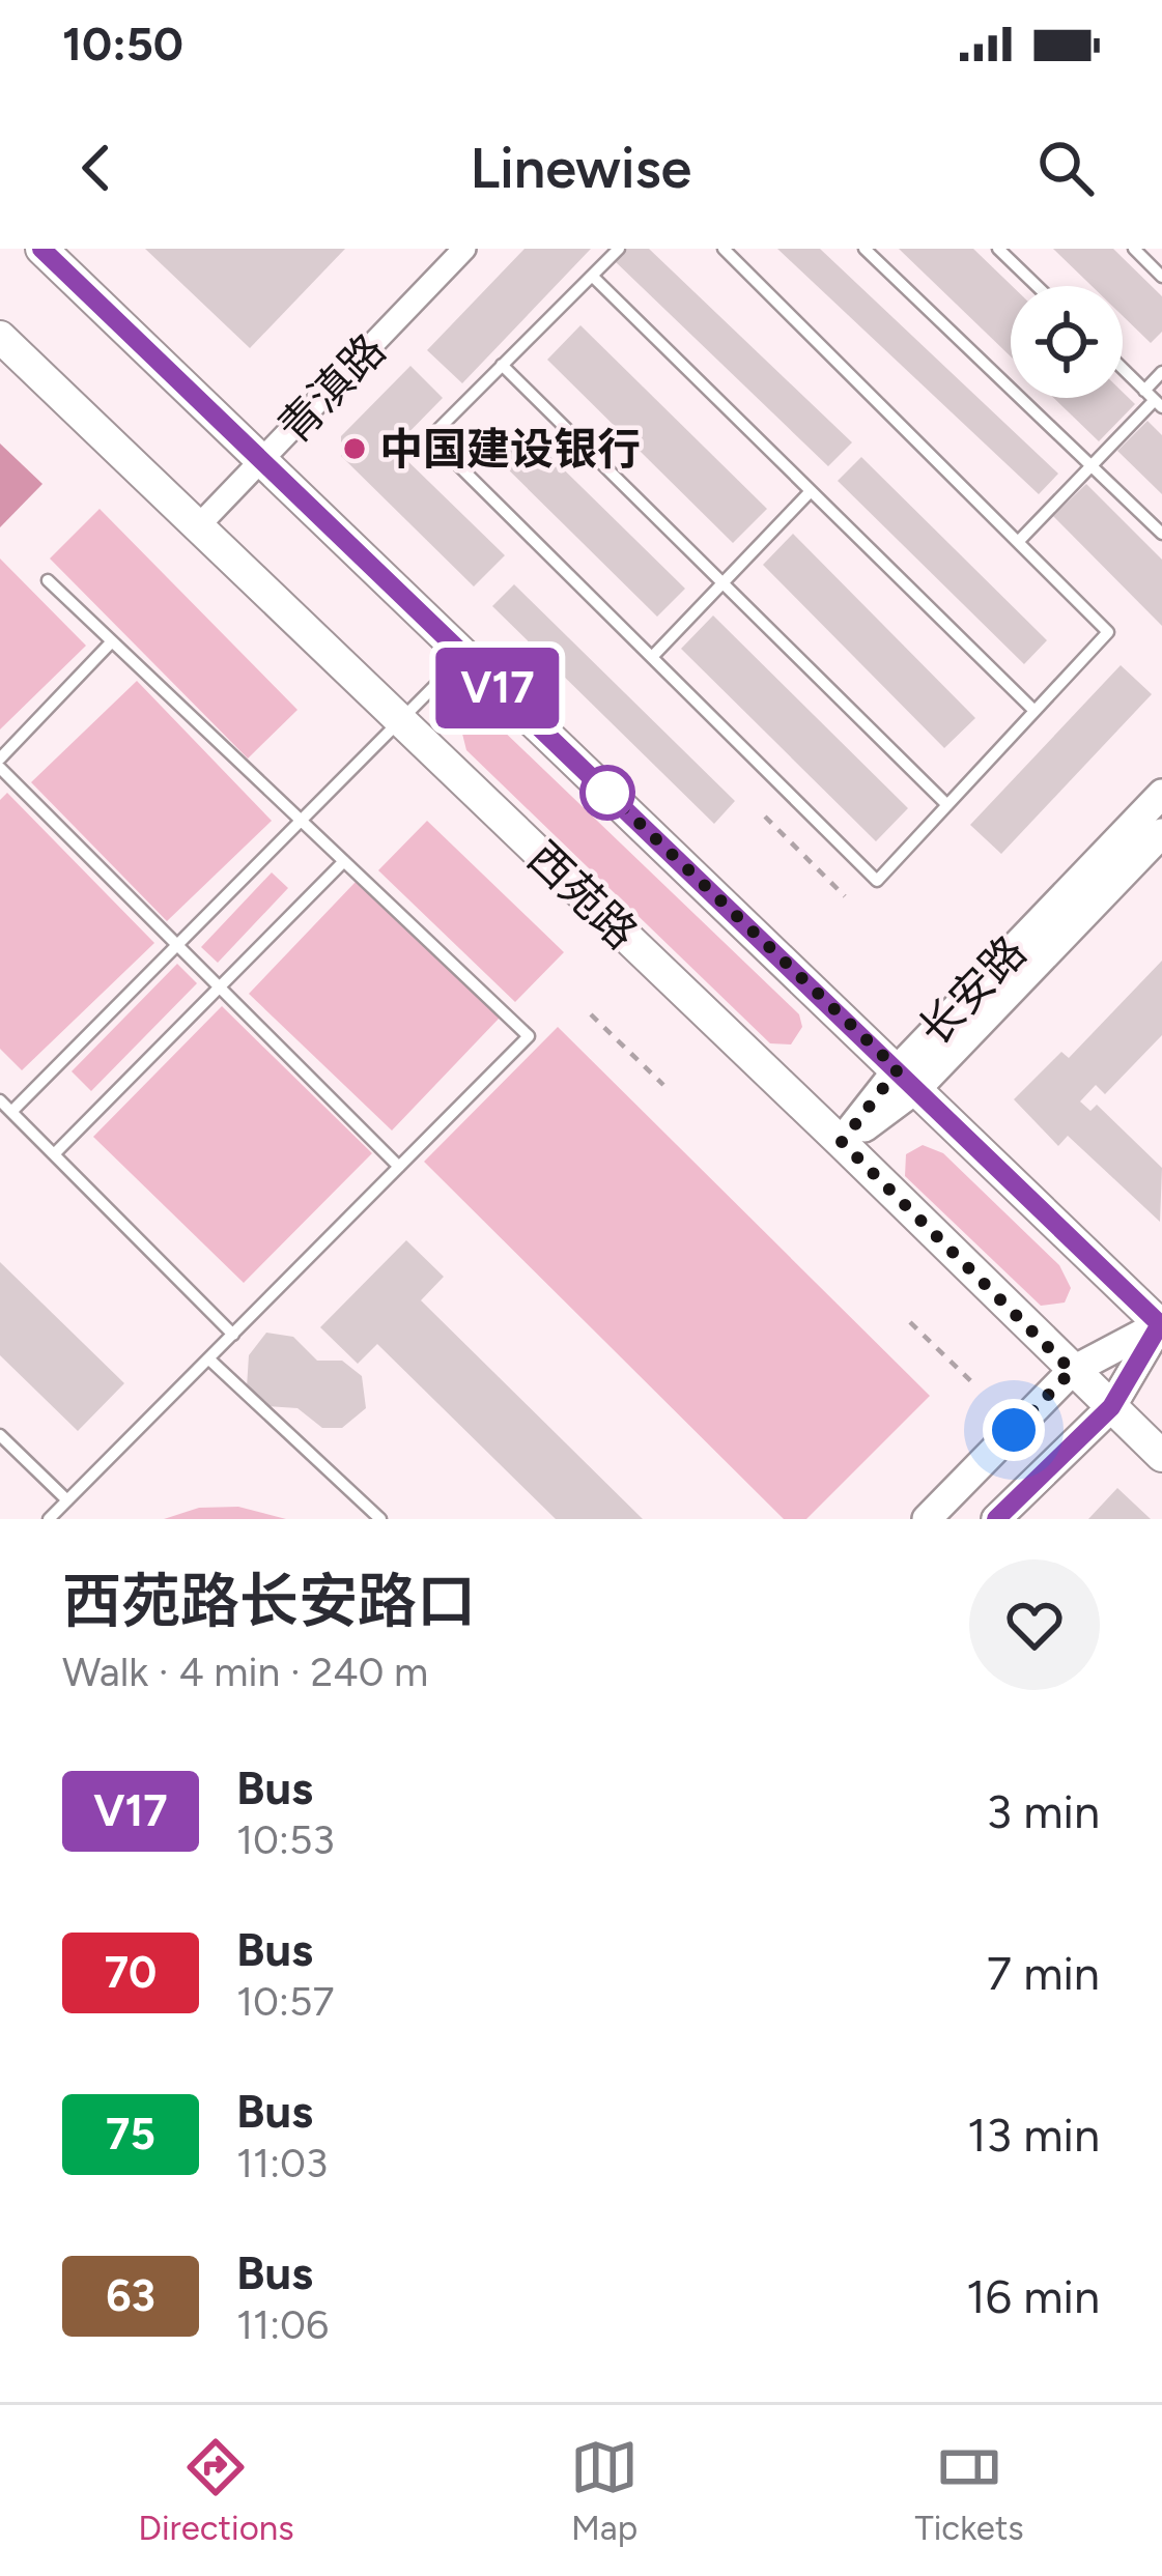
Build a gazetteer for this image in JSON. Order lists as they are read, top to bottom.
{
  "streets": {
    "main road": ["西苑路", "长安路"],
    "street": ["青滇路"]
  },
  "crossings": [
    ["青滇路", "西苑路"],
    ["西苑路", "长安路"]
  ],
  "places": ["中国建设银行"],
  "lines": ["bus line V17"],
  "page": {
    "status": "10:50",
    "header": "Linewise",
    "on_map": "V17",
    "heading": ["西苑路长安路口", "Walk · 4 min · 240 m"],
    "list": [
      {
        "mark": "V17",
        "name": "Bus",
        "note": "10:53",
        "value": "3 min"
      },
      {
        "mark": "70",
        "name": "Bus",
        "note": "10:57",
        "value": "7 min"
      },
      {
        "mark": "75",
        "name": "Bus",
        "note": "11:03",
        "value": "13 min"
      },
      {
        "mark": "63",
        "name": "Bus",
        "note": "11:06",
        "value": "16 min"
      }
    ],
    "tabs": ["Directions", "Map", "Tickets"]
  }
}
